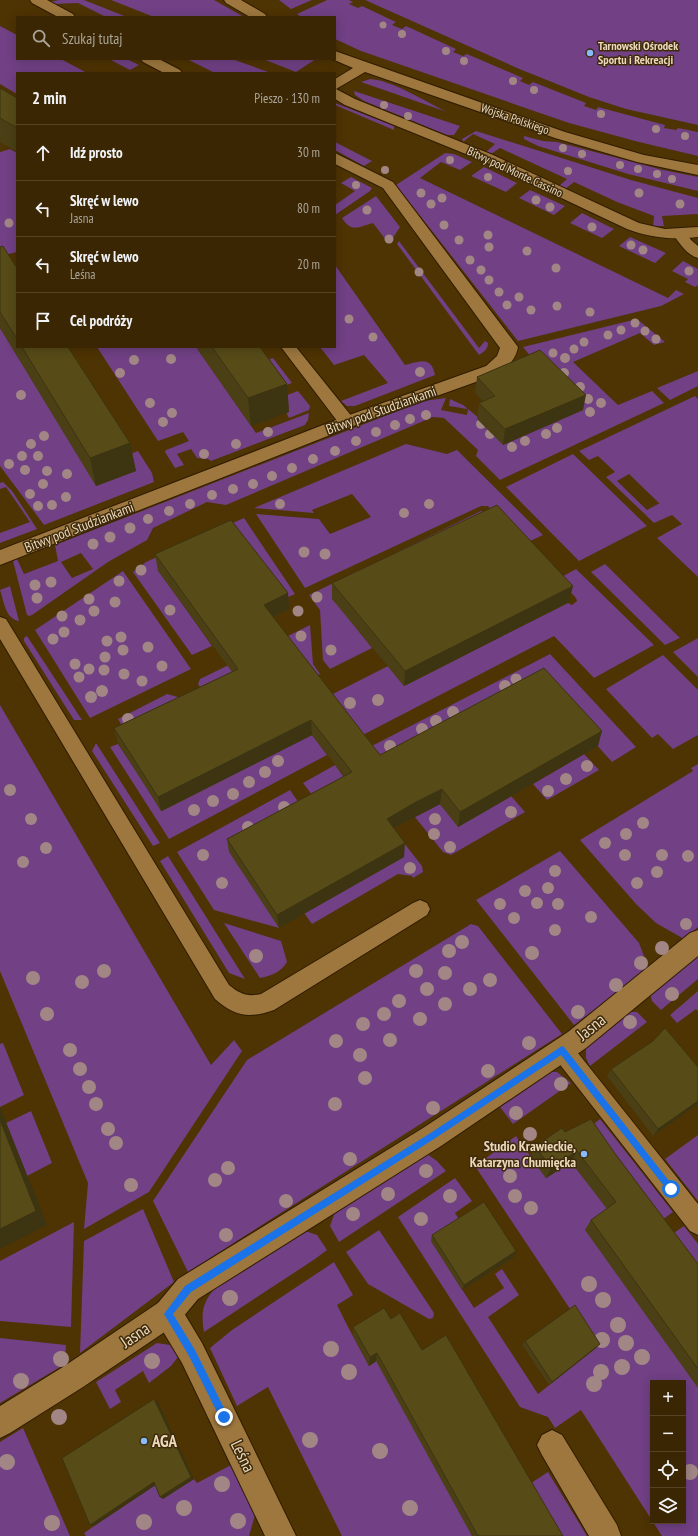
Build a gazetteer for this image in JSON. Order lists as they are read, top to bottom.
{
  "streets": {
    "street": [
      "Wojska Polskiego",
      "Bitwy pod Monte Cassino",
      "Bitwy pod Studziankami",
      "Jasna",
      "Leśna"
    ]
  },
  "crossings": [
    ["Jasna", "Leśna"]
  ],
  "places": ["Tarnowski Ośrodek Sportu i Rekreacji", "Studio Krawieckie, Katarzyna Chumięcka", "AGA"],
  "page": {
    "search": "Szukaj tutaj",
    "heading": ["2 min", "Pieszo · 130 m"],
    "list": [
      ["Idź prosto", "30 m"],
      ["Skręć w lewo", "Jasna", "80 m"],
      ["Skręć w lewo", "Leśna", "20 m"],
      "Cel podróży"
    ],
    "map_buttons": ["+", "−"]
  }
}
